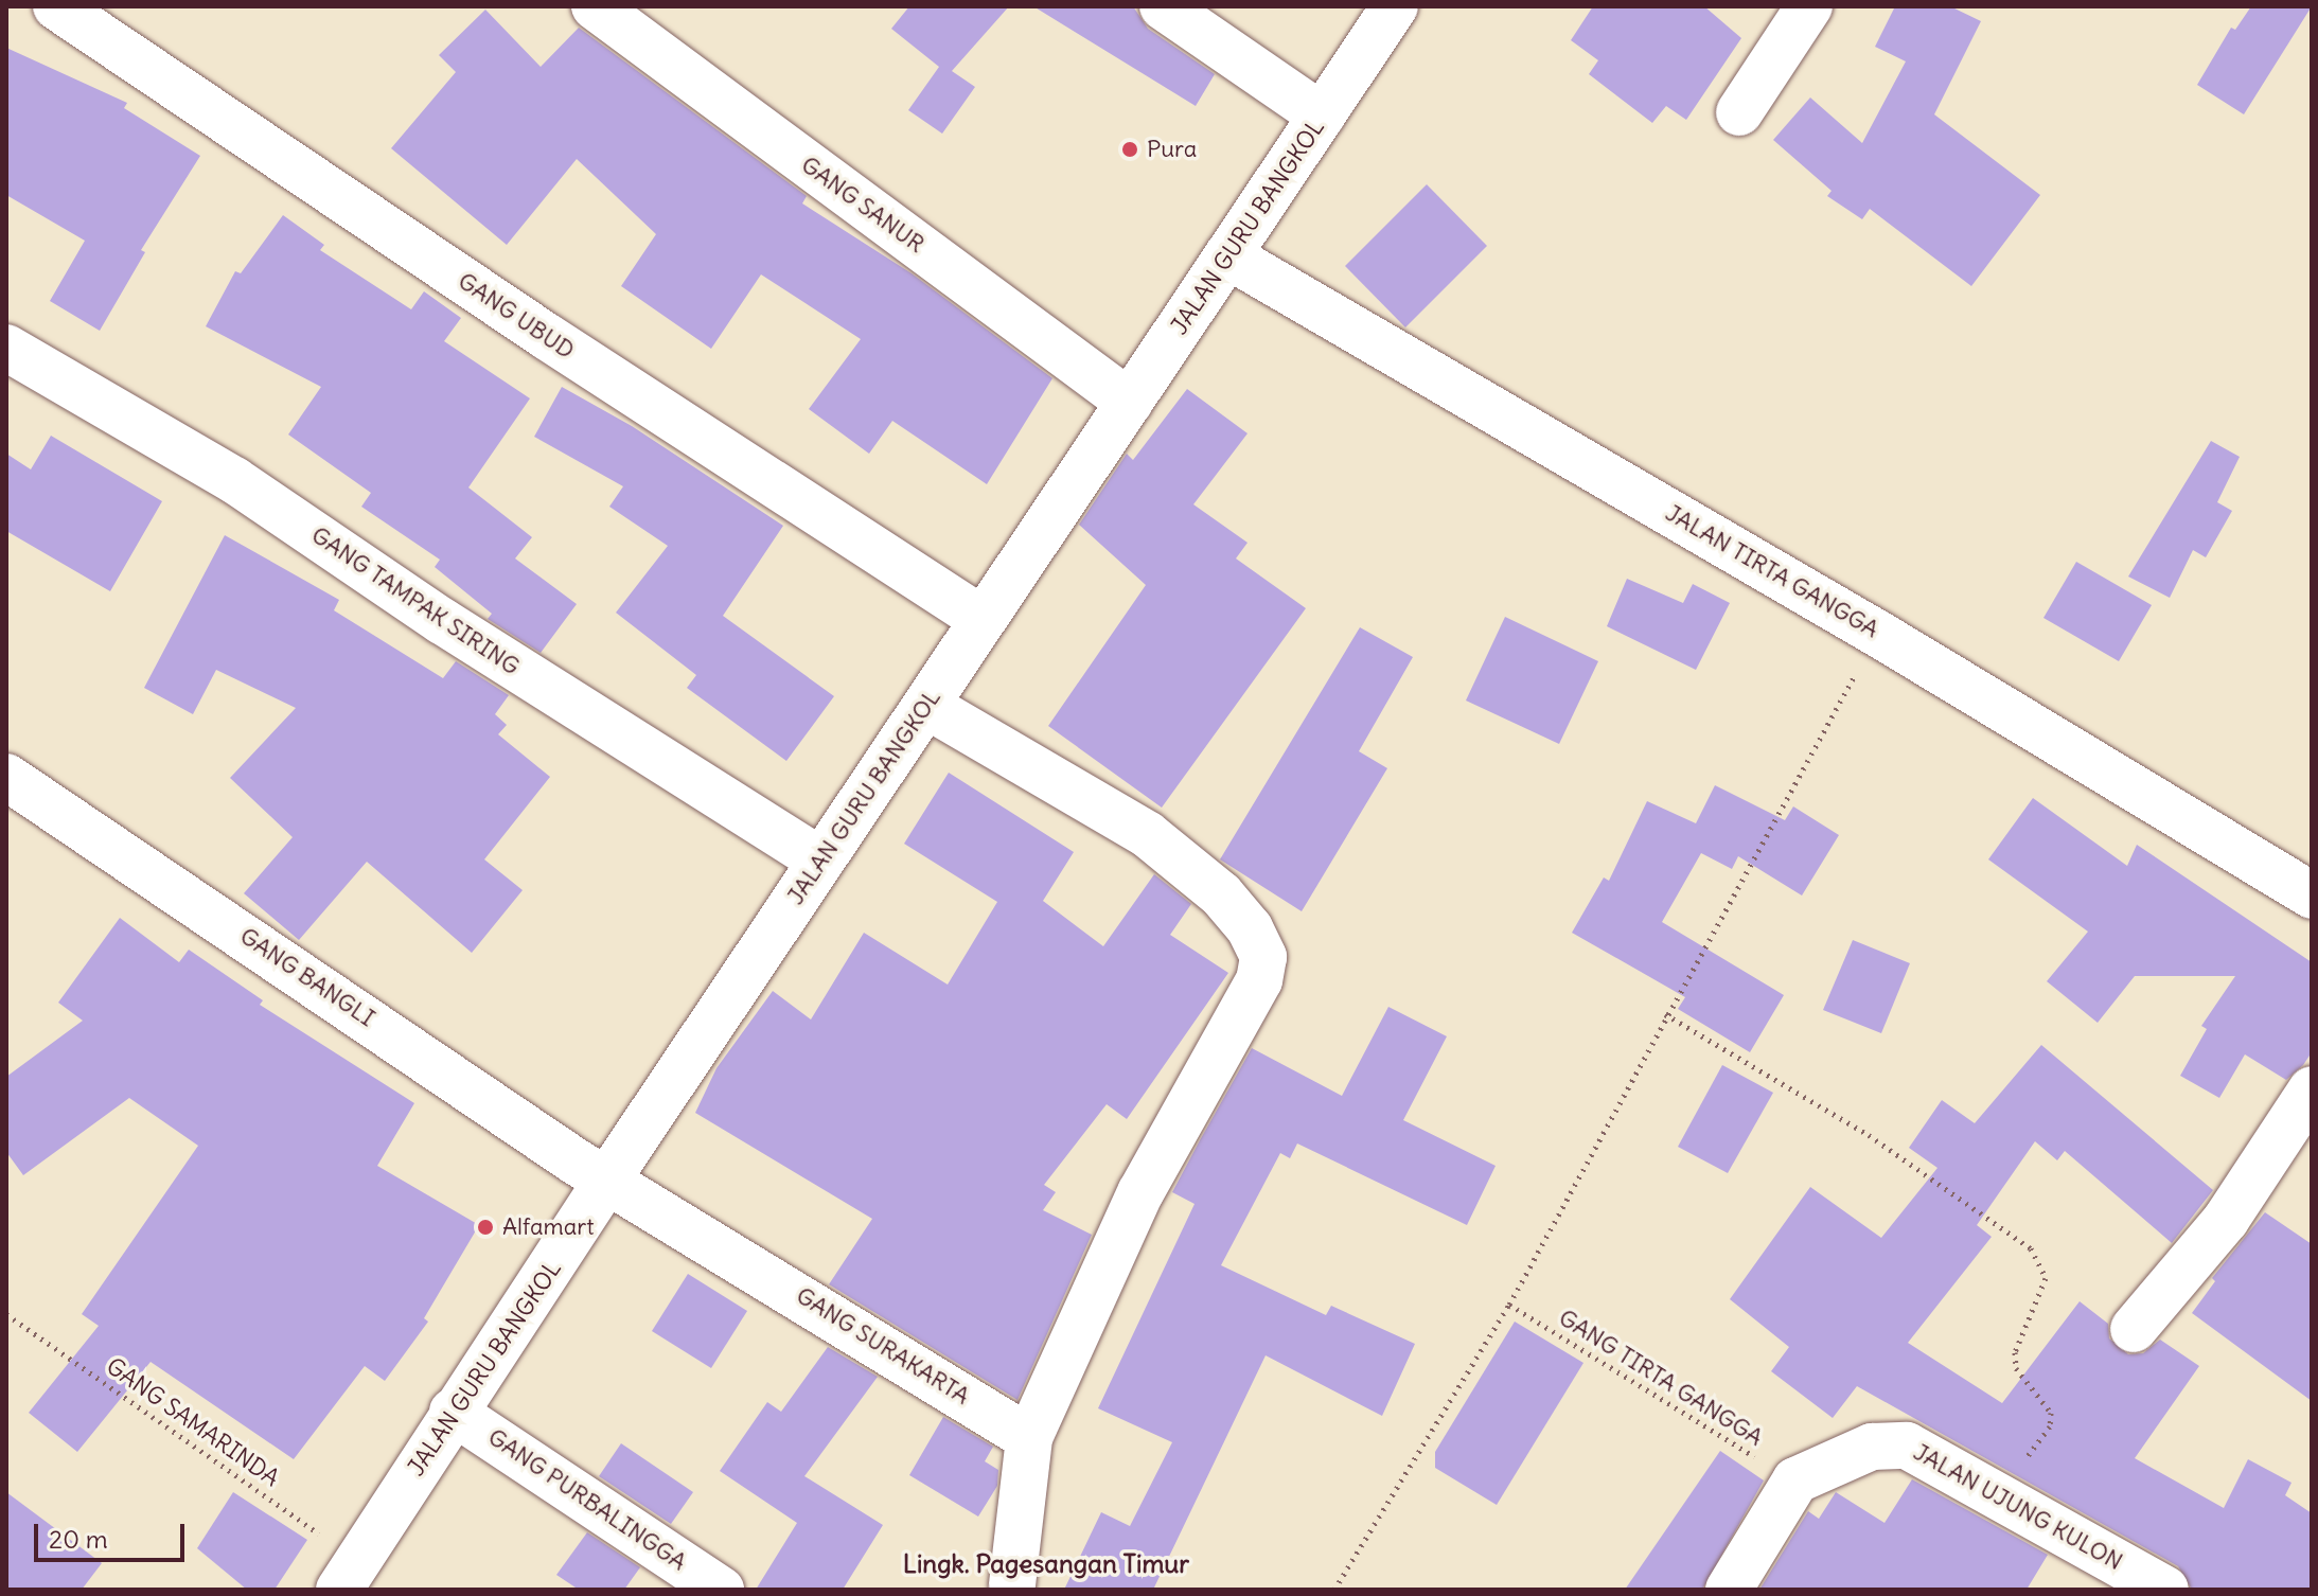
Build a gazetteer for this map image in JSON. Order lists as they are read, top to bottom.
{
  "streets": {
    "street": [
      "GANG SANUR",
      "JALAN GURU BANGKOL",
      "GANG UBUD",
      "JALAN TIRTA GANGGA",
      "GANG TAMPAK SIRING",
      "GANG BANGLI",
      "GANG SURAKARTA",
      "GANG PURBALINGGA",
      "JALAN UJUNG KULON"
    ],
    "path": ["GANG TIRTA GANGGA", "GANG SAMARINDA"]
  },
  "crossings": [
    ["GANG SANUR", "JALAN GURU BANGKOL"],
    ["JALAN GURU BANGKOL", "GANG UBUD"],
    ["JALAN GURU BANGKOL", "JALAN TIRTA GANGGA"],
    ["JALAN GURU BANGKOL", "GANG TAMPAK SIRING"],
    ["JALAN GURU BANGKOL", "GANG BANGLI"],
    ["JALAN GURU BANGKOL", "GANG SURAKARTA"],
    ["JALAN GURU BANGKOL", "GANG SAMARINDA"],
    ["JALAN GURU BANGKOL", "GANG PURBALINGGA"],
    ["GANG BANGLI", "GANG SURAKARTA"],
    ["GANG TIRTA GANGGA", "JALAN UJUNG KULON"]
  ],
  "districts": ["Lingk. Pagesangan Timur"],
  "places": ["Pura", "Alfamart"],
  "scale_bar": "20 m"
}
